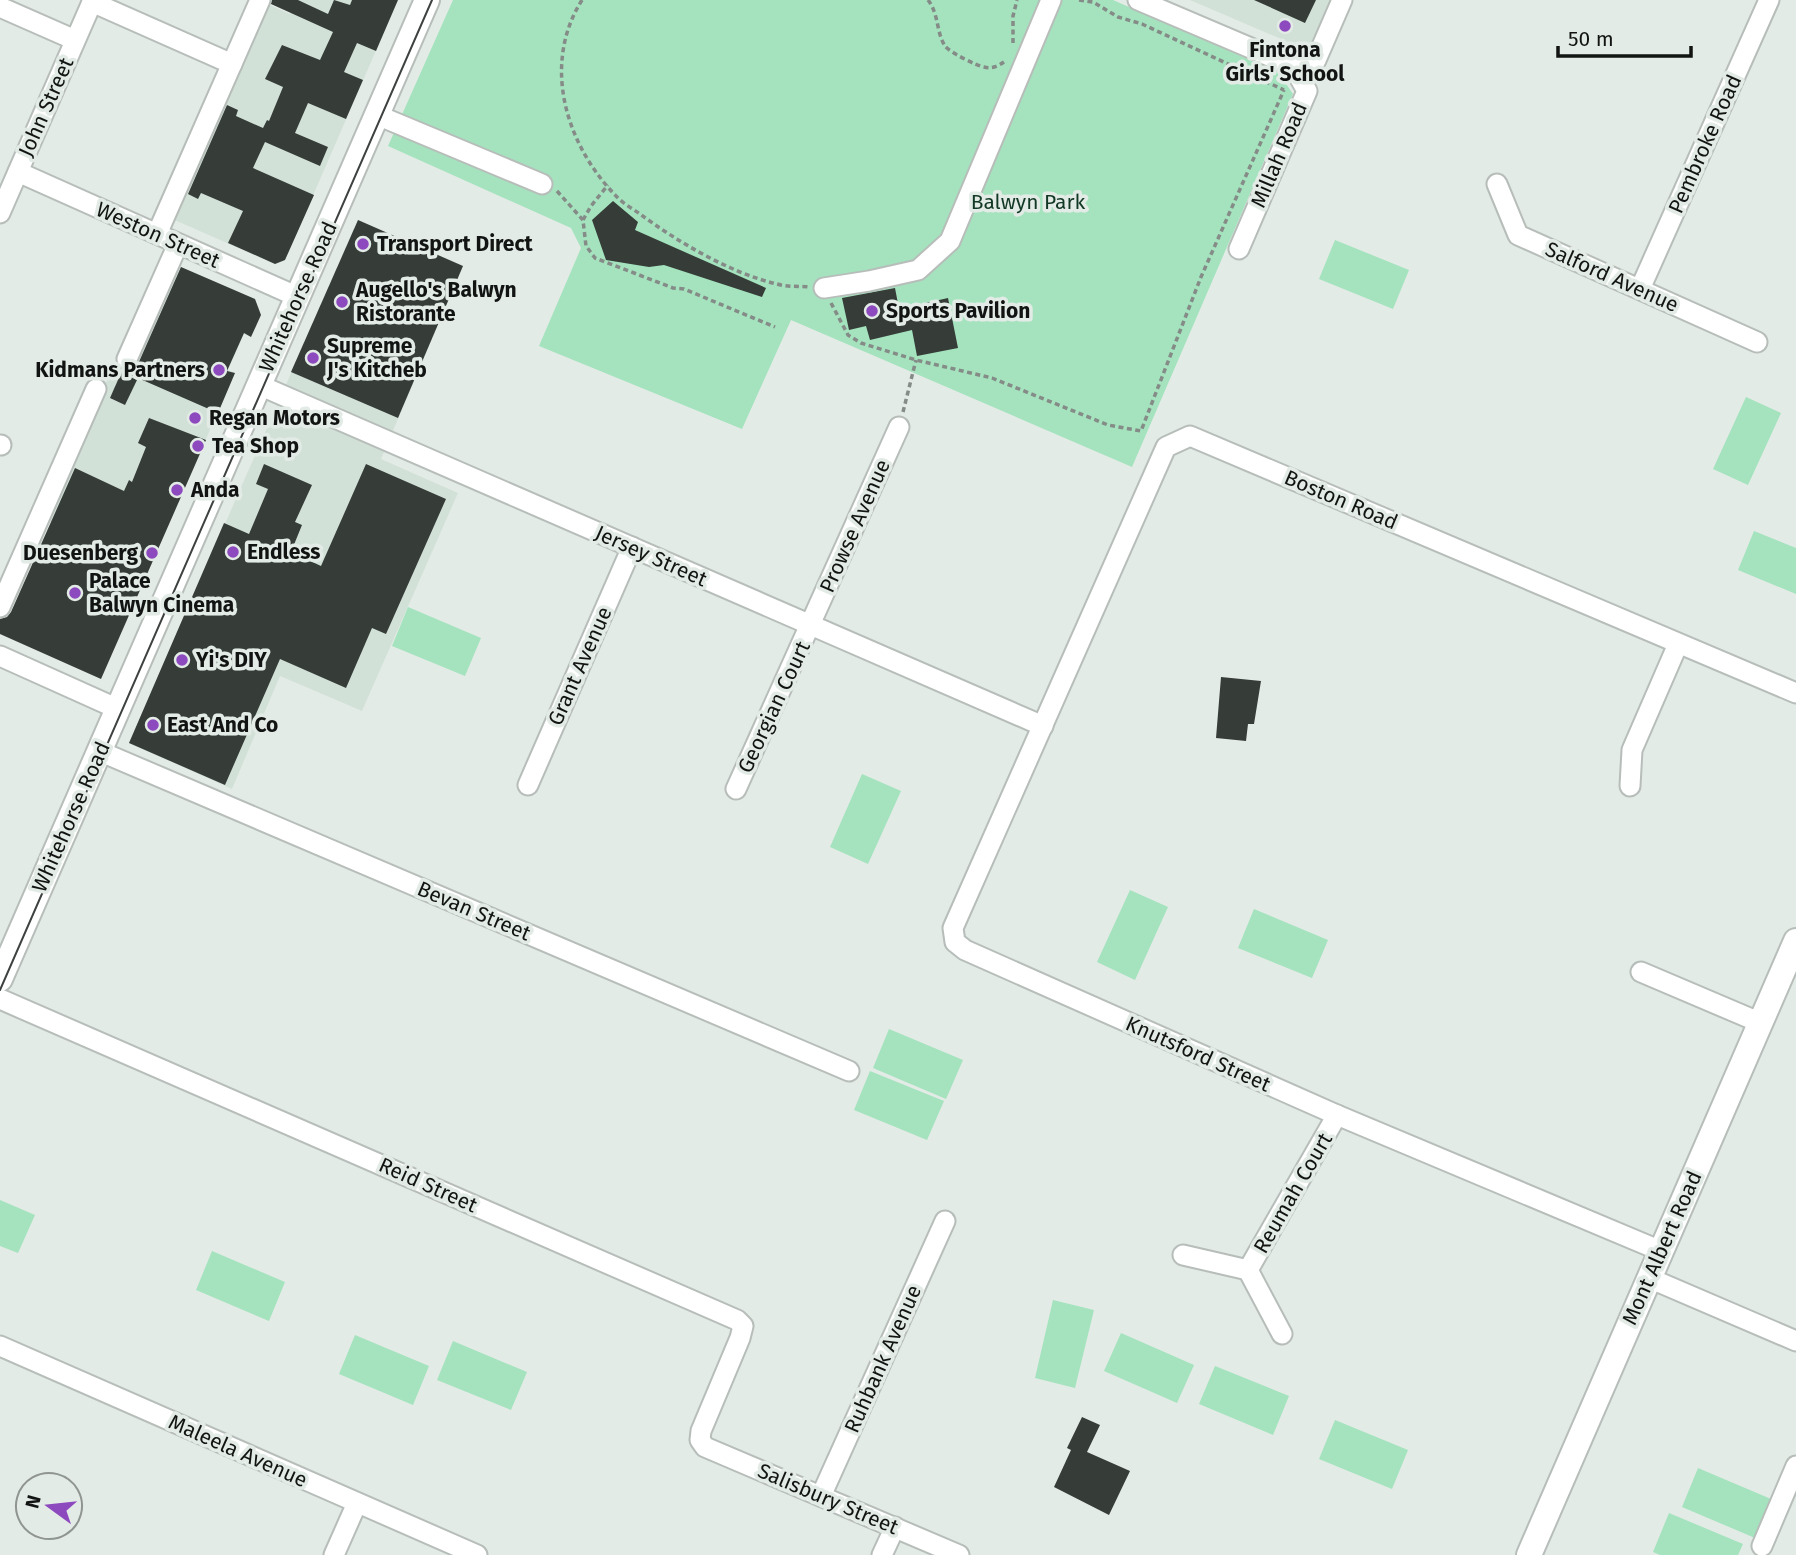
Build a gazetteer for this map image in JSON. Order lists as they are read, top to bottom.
{
  "streets": {
    "main road": ["Whitehorse Road", "Mont Albert Road"],
    "street": [
      "John Street",
      "Pembroke Road",
      "Millah Road",
      "Weston Street",
      "Salford Avenue",
      "Boston Road",
      "Prowse Avenue",
      "Jersey Street",
      "Grant Avenue",
      "Georgian Court",
      "Bevan Street",
      "Knutsford Street",
      "Reid Street",
      "Reumah Court",
      "Ruhbank Avenue",
      "Maleela Avenue",
      "Salisbury Street"
    ]
  },
  "crossings": [
    ["John Street", "Weston Street"],
    ["Pembroke Road", "Salford Avenue"],
    ["Weston Street", "Whitehorse Road"],
    ["Whitehorse Road", "Jersey Street"],
    ["Whitehorse Road", "Bevan Street"],
    ["Boston Road", "Jersey Street"],
    ["Boston Road", "Knutsford Street"],
    ["Prowse Avenue", "Jersey Street"],
    ["Prowse Avenue", "Georgian Court"],
    ["Jersey Street", "Grant Avenue"],
    ["Jersey Street", "Georgian Court"],
    ["Jersey Street", "Knutsford Street"],
    ["Knutsford Street", "Reumah Court"],
    ["Knutsford Street", "Mont Albert Road"],
    ["Reid Street", "Salisbury Street"],
    ["Ruhbank Avenue", "Salisbury Street"]
  ],
  "parks": ["Balwyn Park"],
  "places": [
    "Fintona Girls' School",
    "Transport Direct",
    "Augello's Balwyn Ristorante",
    "Sports Pavilion",
    "Supreme J's Kitcheb",
    "Kidmans Partners",
    "Regan Motors",
    "Tea Shop",
    "Anda",
    "Endless",
    "Duesenberg",
    "Palace Balwyn Cinema",
    "Yi's DIY",
    "East And Co"
  ],
  "scale_bar": "50 m",
  "north": "left"
}
